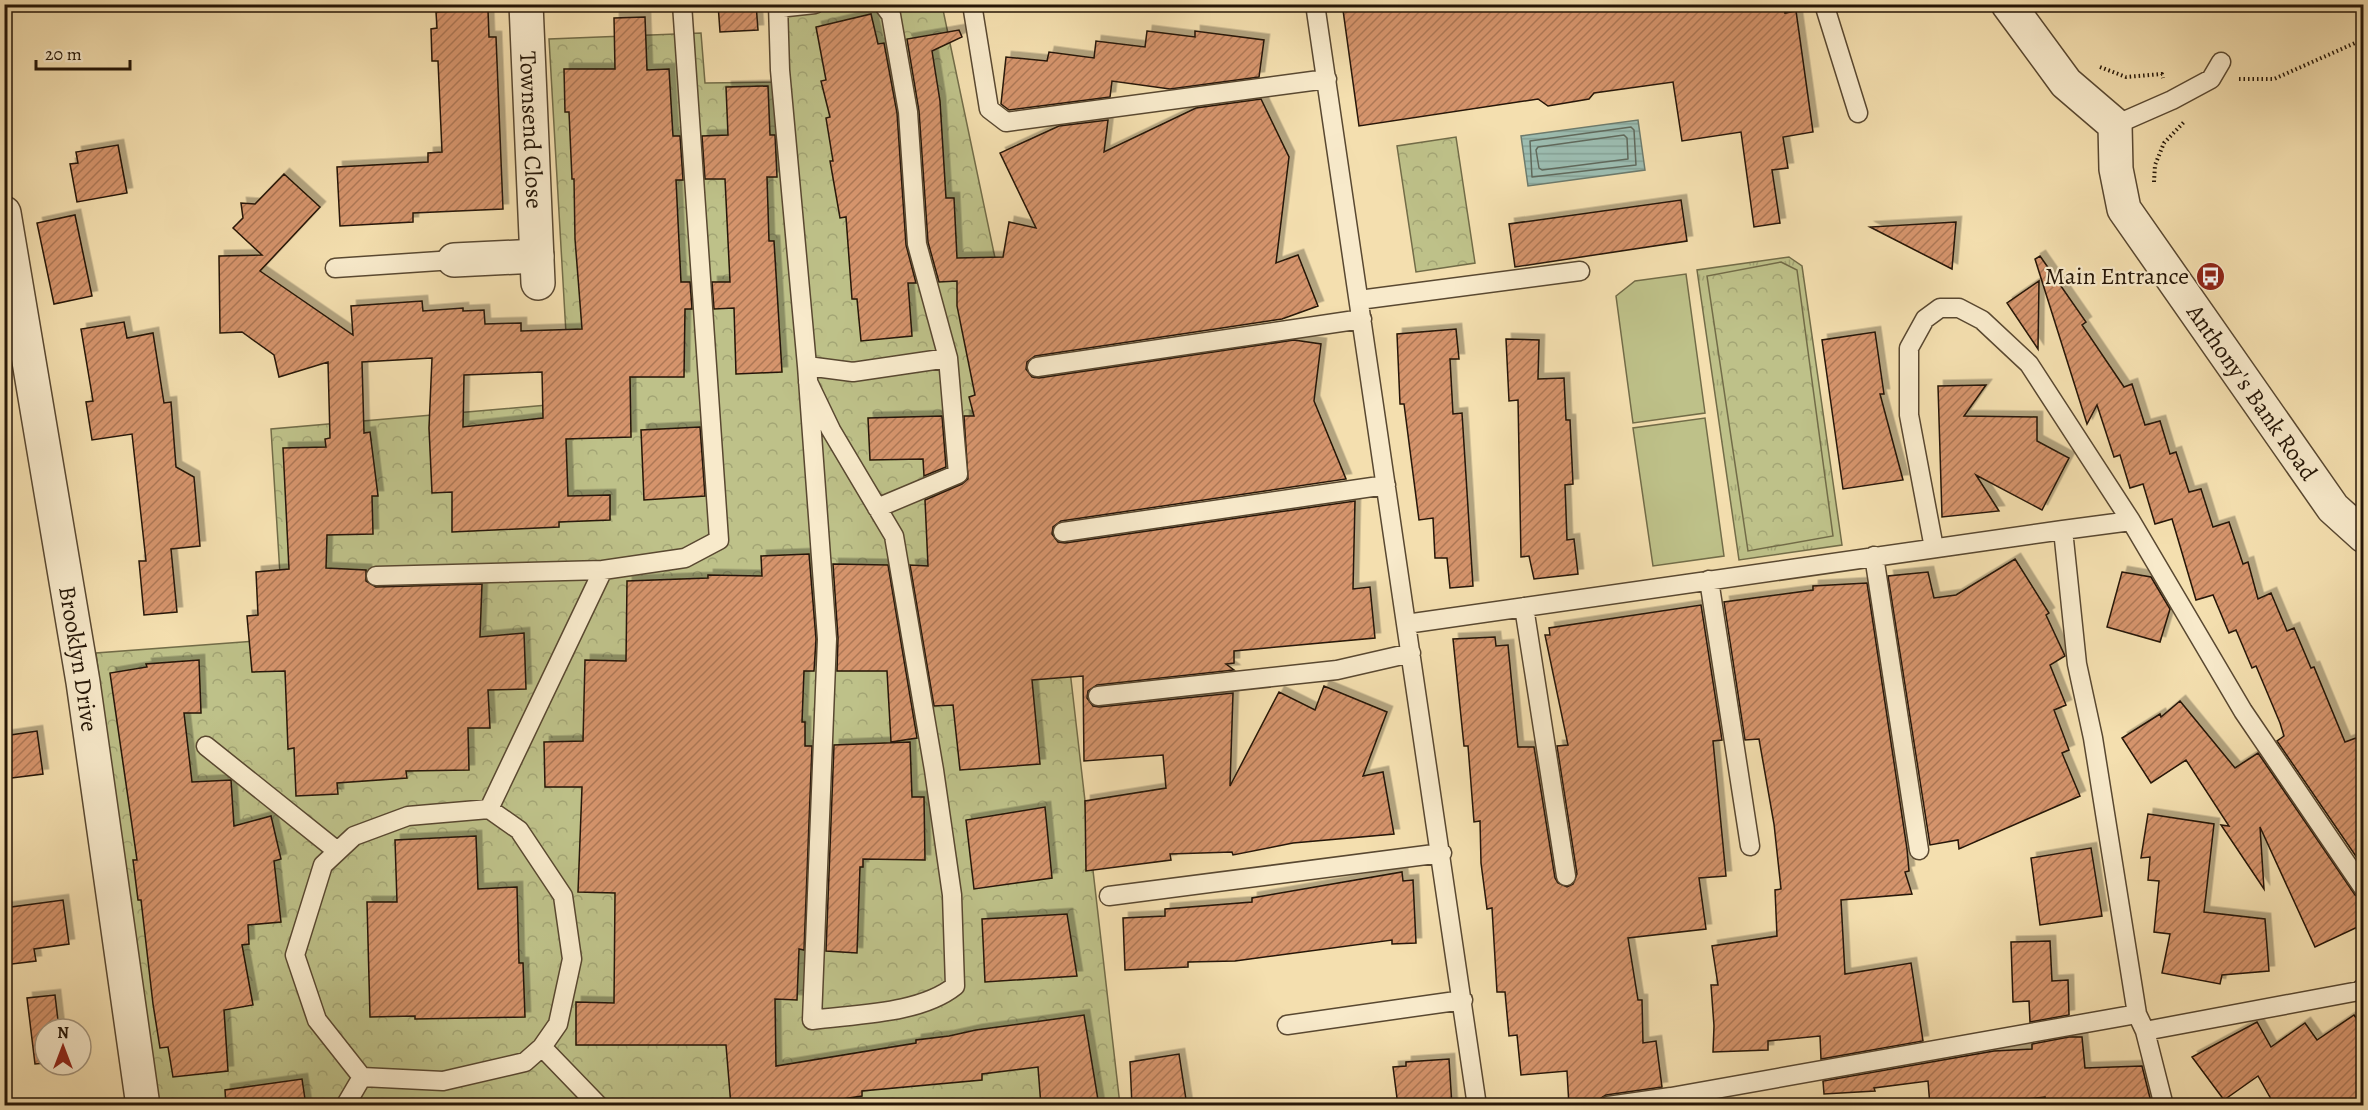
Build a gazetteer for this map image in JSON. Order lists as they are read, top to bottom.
{
  "streets": {
    "street": ["Townsend Close", "Anthony's Bank Road", "Brooklyn Drive"]
  },
  "places": {
    "bus stop": ["Main Entrance"]
  },
  "scale_bar": "20 m",
  "north": "top"
}
